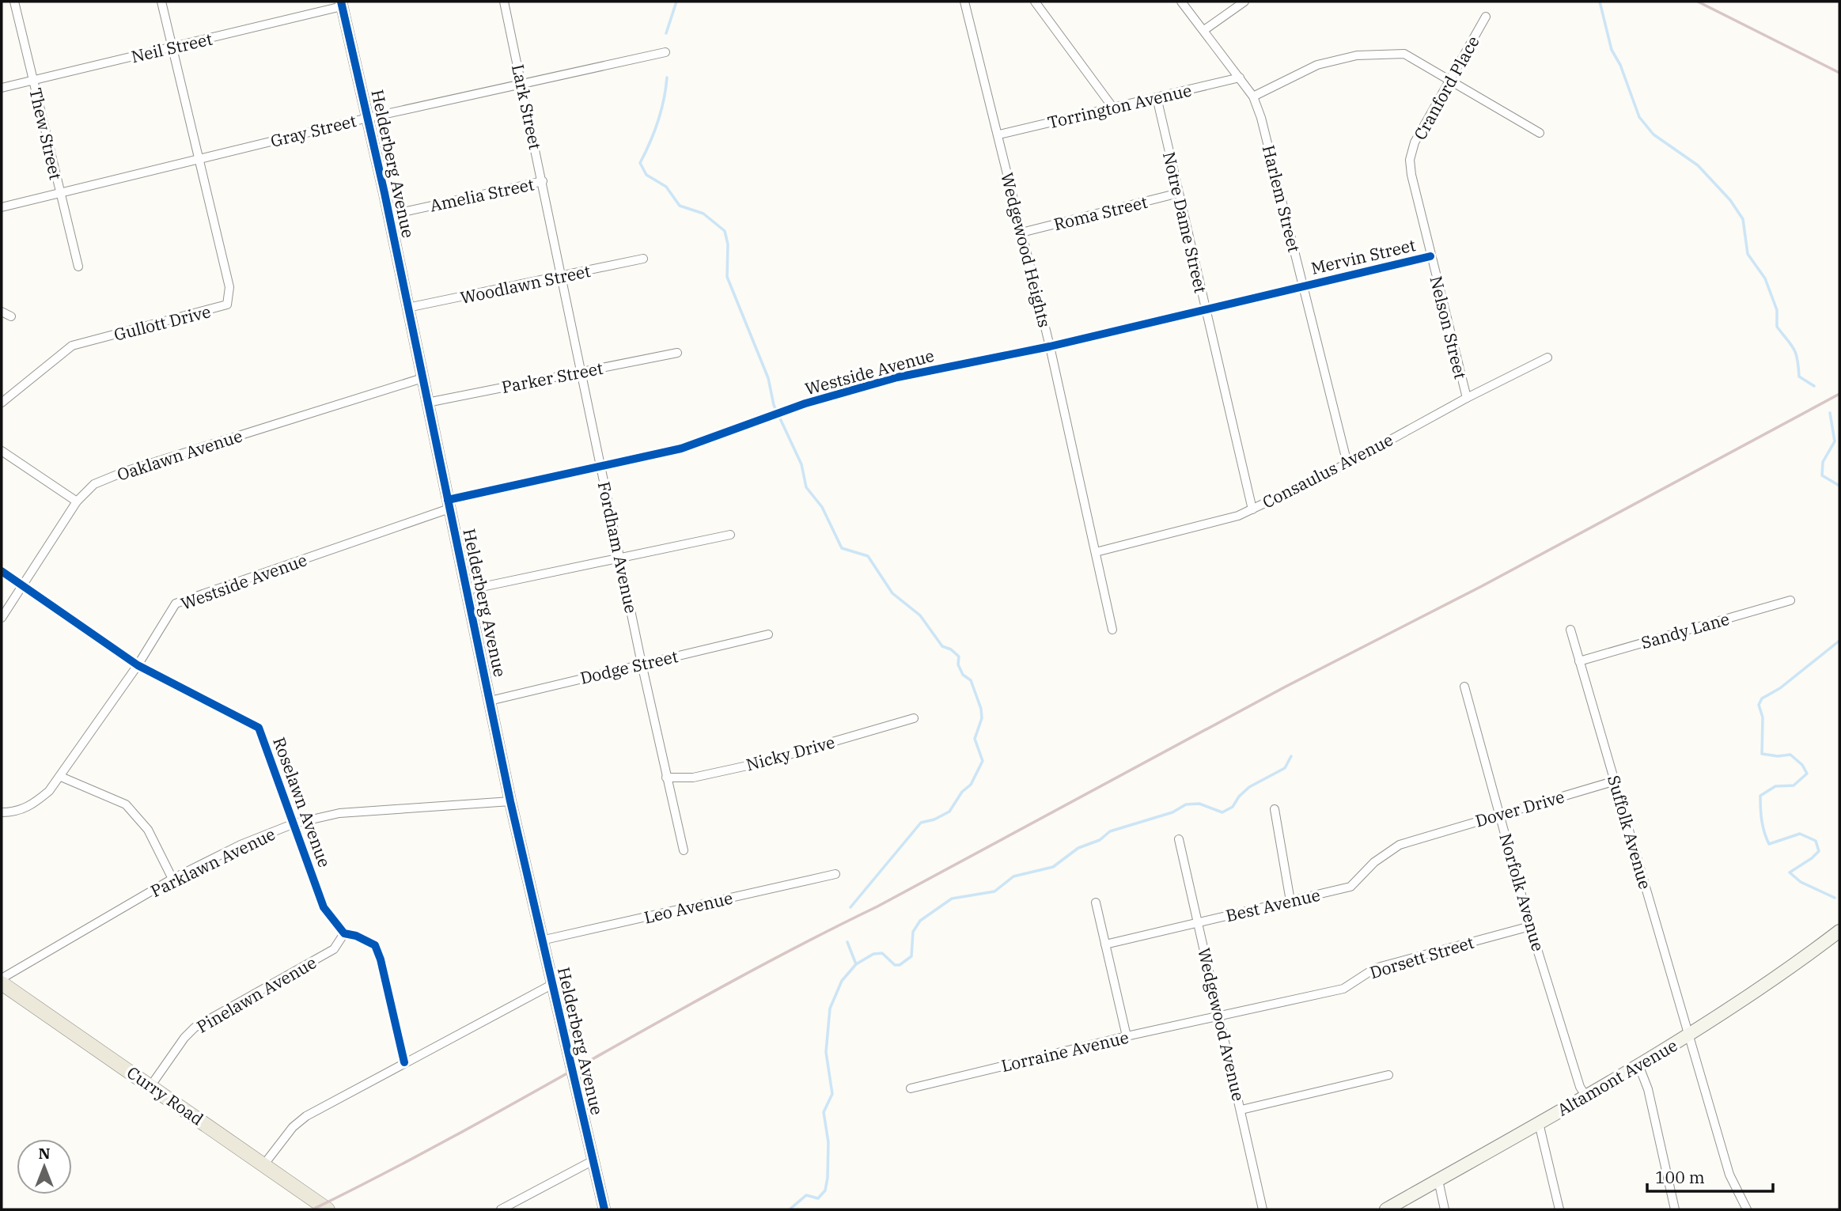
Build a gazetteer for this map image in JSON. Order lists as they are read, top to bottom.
{
  "streets": {
    "main road": ["Altamont Avenue", "Curry Road"],
    "street": [
      "Neil Street",
      "Cranford Place",
      "Torrington Avenue",
      "Lark Street",
      "Gray Street",
      "Thew Street",
      "Helderberg Avenue",
      "Amelia Street",
      "Harlem Street",
      "Roma Street",
      "Notre Dame Street",
      "Wedgewood Heights",
      "Mervin Street",
      "Woodlawn Street",
      "Gullott Drive",
      "Nelson Street",
      "Westside Avenue",
      "Parker Street",
      "Oaklawn Avenue",
      "Consaulus Avenue",
      "Fordham Avenue",
      "Sandy Lane",
      "Dodge Street",
      "Nicky Drive",
      "Roselawn Avenue",
      "Dover Drive",
      "Suffolk Avenue",
      "Parklawn Avenue",
      "Norfolk Avenue",
      "Best Avenue",
      "Leo Avenue",
      "Dorsett Street",
      "Pinelawn Avenue",
      "Wedgewood Avenue",
      "Lorraine Avenue"
    ]
  },
  "crossings": [
    ["Neil Street", "Thew Street"],
    ["Neil Street", "Helderberg Avenue"],
    ["Cranford Place", "Nelson Street"],
    ["Torrington Avenue", "Harlem Street"],
    ["Torrington Avenue", "Notre Dame Street"],
    ["Torrington Avenue", "Wedgewood Heights"],
    ["Lark Street", "Gray Street"],
    ["Lark Street", "Amelia Street"],
    ["Lark Street", "Fordham Avenue"],
    ["Gray Street", "Thew Street"],
    ["Gray Street", "Helderberg Avenue"],
    ["Gray Street", "Gullott Drive"],
    ["Helderberg Avenue", "Amelia Street"],
    ["Helderberg Avenue", "Woodlawn Street"],
    ["Helderberg Avenue", "Westside Avenue"],
    ["Helderberg Avenue", "Parker Street"],
    ["Helderberg Avenue", "Oaklawn Avenue"],
    ["Helderberg Avenue", "Dodge Street"],
    ["Helderberg Avenue", "Parklawn Avenue"],
    ["Helderberg Avenue", "Leo Avenue"],
    ["Harlem Street", "Mervin Street"],
    ["Harlem Street", "Westside Avenue"],
    ["Harlem Street", "Consaulus Avenue"],
    ["Roma Street", "Notre Dame Street"],
    ["Roma Street", "Wedgewood Heights"],
    ["Notre Dame Street", "Westside Avenue"],
    ["Notre Dame Street", "Consaulus Avenue"],
    ["Wedgewood Heights", "Westside Avenue"],
    ["Wedgewood Heights", "Consaulus Avenue"],
    ["Mervin Street", "Nelson Street"],
    ["Mervin Street", "Westside Avenue"],
    ["Woodlawn Street", "Fordham Avenue"],
    ["Nelson Street", "Consaulus Avenue"],
    ["Westside Avenue", "Fordham Avenue"],
    ["Westside Avenue", "Roselawn Avenue"],
    ["Parker Street", "Fordham Avenue"],
    ["Oaklawn Avenue", "Roselawn Avenue"],
    ["Fordham Avenue", "Dodge Street"],
    ["Fordham Avenue", "Nicky Drive"],
    ["Sandy Lane", "Suffolk Avenue"],
    ["Roselawn Avenue", "Parklawn Avenue"],
    ["Roselawn Avenue", "Pinelawn Avenue"],
    ["Dover Drive", "Suffolk Avenue"],
    ["Dover Drive", "Norfolk Avenue"],
    ["Dover Drive", "Best Avenue"],
    ["Suffolk Avenue", "Altamont Avenue"],
    ["Norfolk Avenue", "Dorsett Street"],
    ["Norfolk Avenue", "Altamont Avenue"],
    ["Best Avenue", "Wedgewood Avenue"],
    ["Dorsett Street", "Wedgewood Avenue"],
    ["Dorsett Street", "Lorraine Avenue"],
    ["Pinelawn Avenue", "Curry Road"],
    ["Wedgewood Avenue", "Lorraine Avenue"]
  ],
  "scale_bar": "100 m",
  "north": "top"
}
